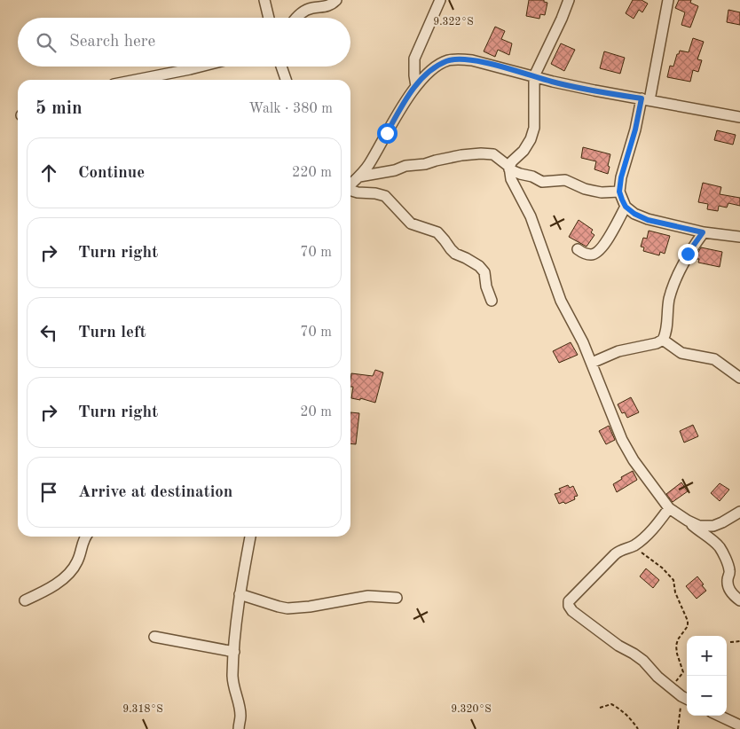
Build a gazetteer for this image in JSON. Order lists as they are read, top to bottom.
{
  "page": {
    "search": "Search here",
    "heading": ["5 min", "Walk · 380 m"],
    "list": [
      ["Continue", "220 m"],
      ["Turn right", "70 m"],
      ["Turn left", "70 m"],
      ["Turn right", "20 m"],
      "Arrive at destination"
    ],
    "map_buttons": ["+", "−"]
  },
  "coordinates": ["9.322°S", "9.318°S", "9.320°S"]
}
